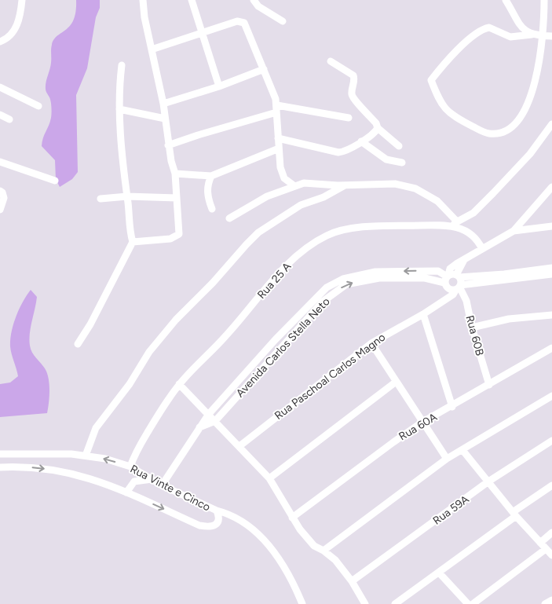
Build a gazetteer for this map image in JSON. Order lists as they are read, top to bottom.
{
  "streets": {
    "street": [
      "Rua 25 A",
      "Rua 60B",
      "Avenida Carlos Stella Neto",
      "Rua Paschoal Carlos Magno",
      "Rua 60A",
      "Rua Vinte e Cinco",
      "Rua 59A"
    ]
  },
  "crossings": [
    ["Rua 25 A", "Rua Vinte e Cinco"],
    ["Rua 60B", "Rua Paschoal Carlos Magno"],
    ["Rua 60B", "Rua 60A"]
  ]
}
